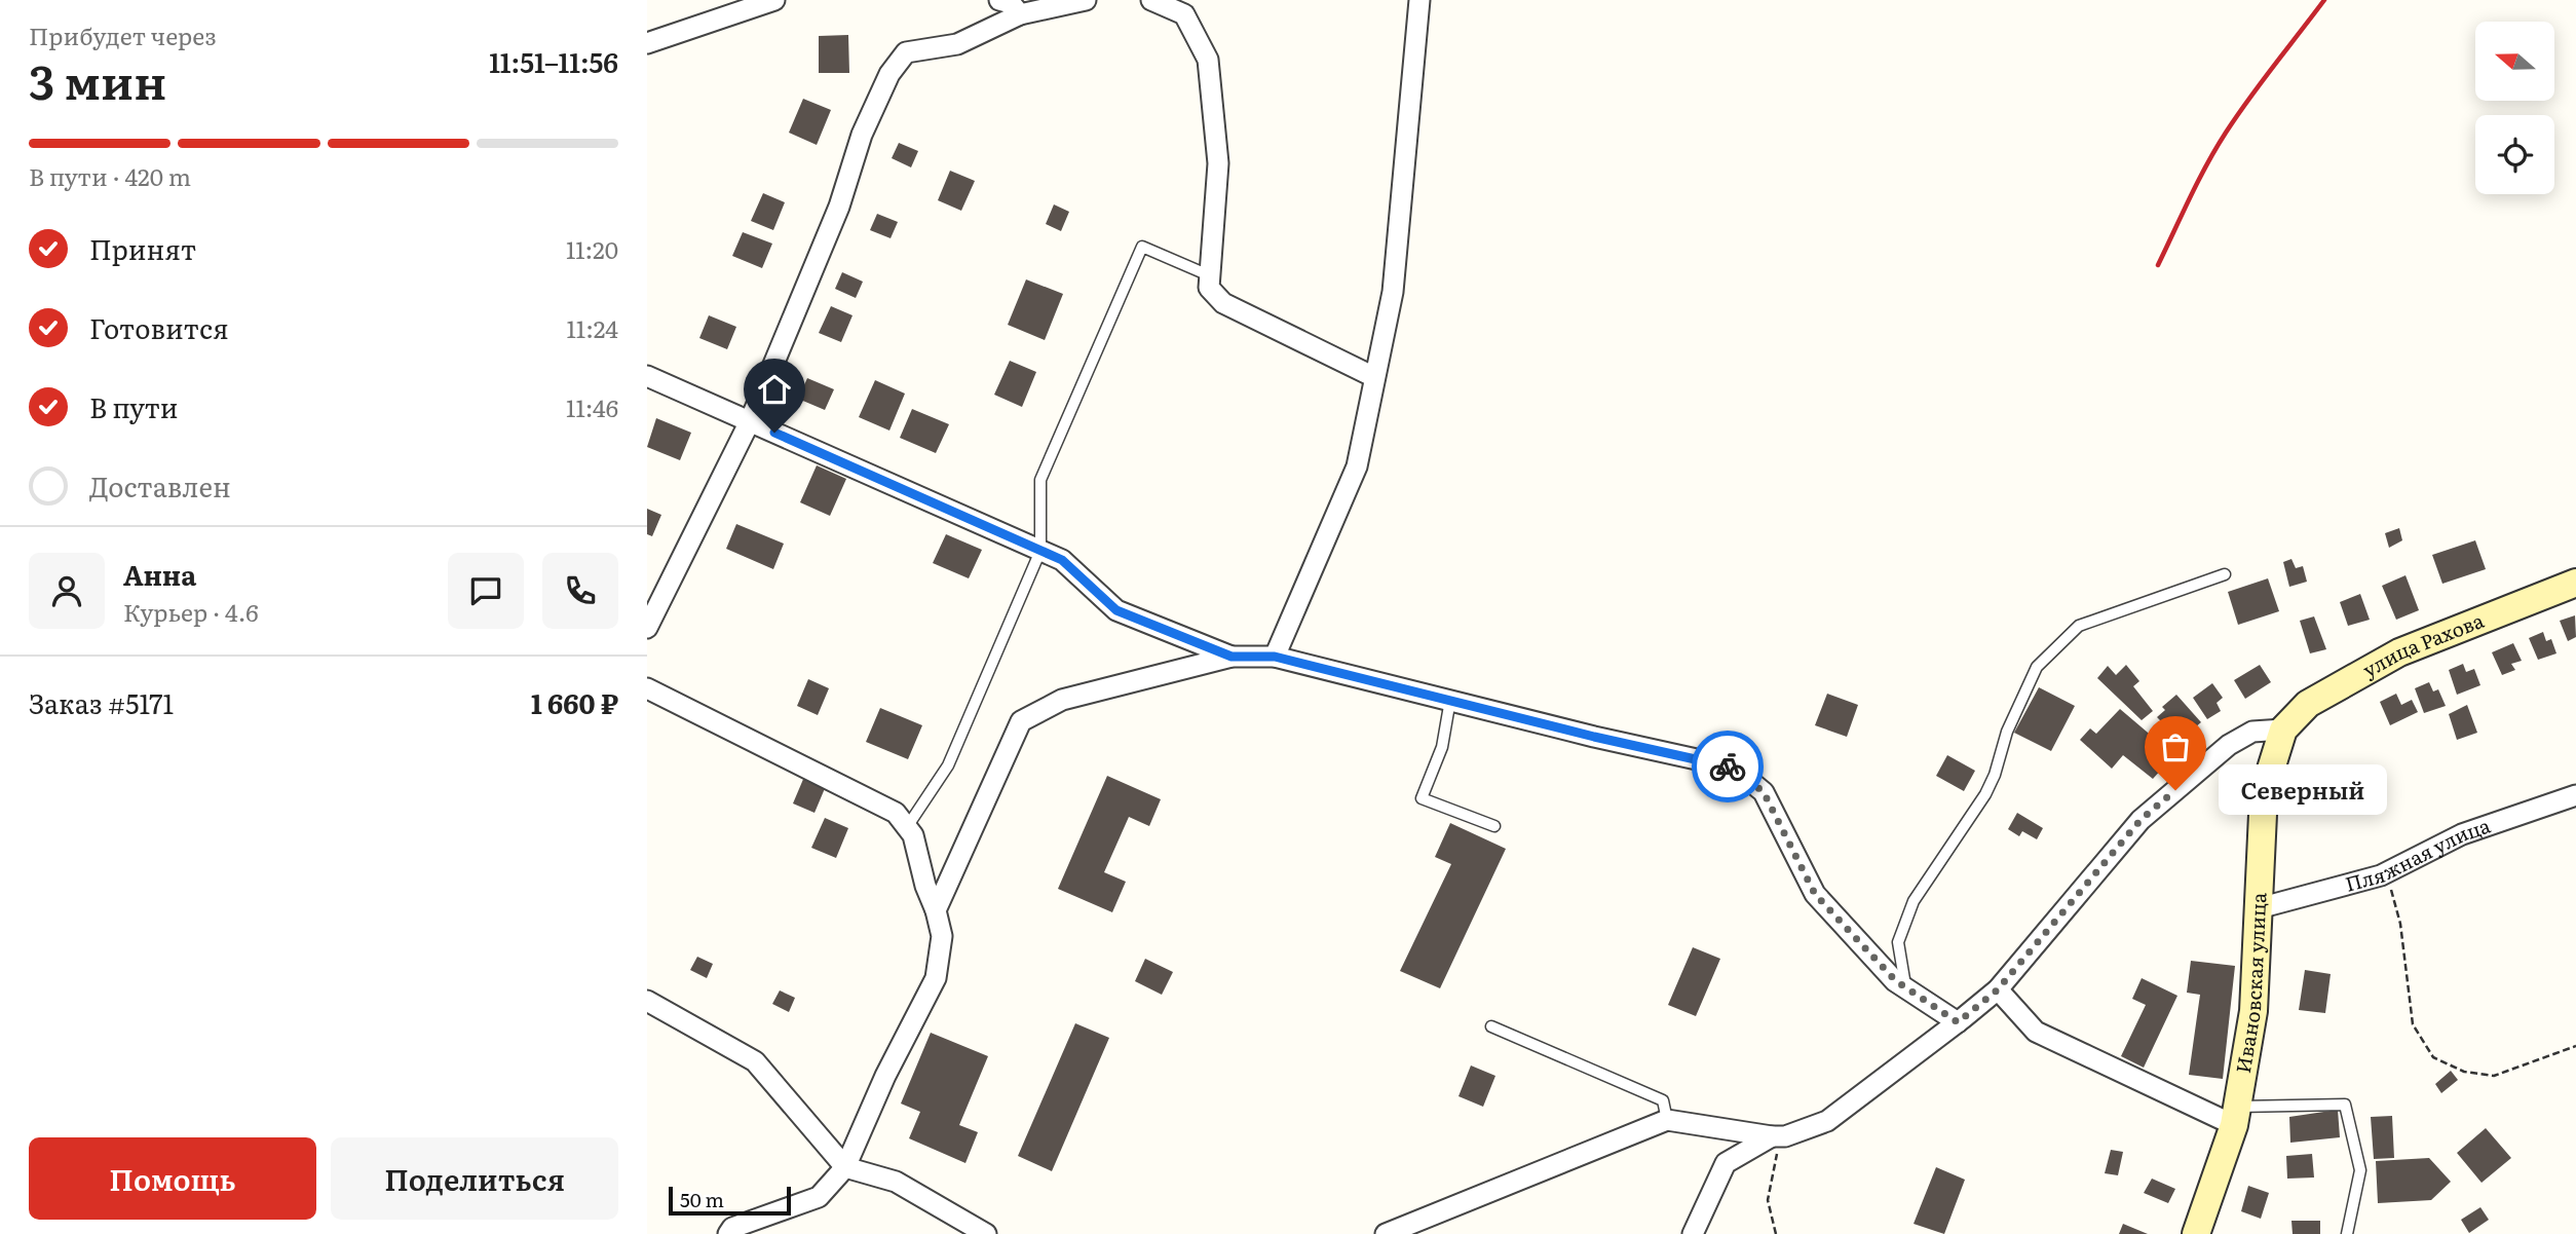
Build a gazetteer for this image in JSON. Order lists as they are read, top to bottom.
{
  "streets": {
    "main road": ["улица Рахова", "Ивановская улица"],
    "street": ["Пляжная улица"]
  },
  "crossings": [
    ["улица Рахова", "Ивановская улица"],
    ["Пляжная улица", "Ивановская улица"]
  ],
  "places": ["Северный"],
  "scale_bar": "50 m",
  "north": "left",
  "page": {
    "heading": ["3 мин", "Прибудет через", "11:51–11:56"],
    "panel": [
      "Анна",
      "Курьер · 4.6",
      "Заказ #5171",
      "1 660 ₽"
    ],
    "bar": "В пути · 420 m",
    "list": [
      ["Принят", "11:20"],
      ["Готовится", "11:24"],
      ["В пути", "11:46"],
      "Доставлен"
    ],
    "bubble": "Северный",
    "buttons": ["Помощь", "Поделиться"],
    "scale": "50 m"
  }
}
